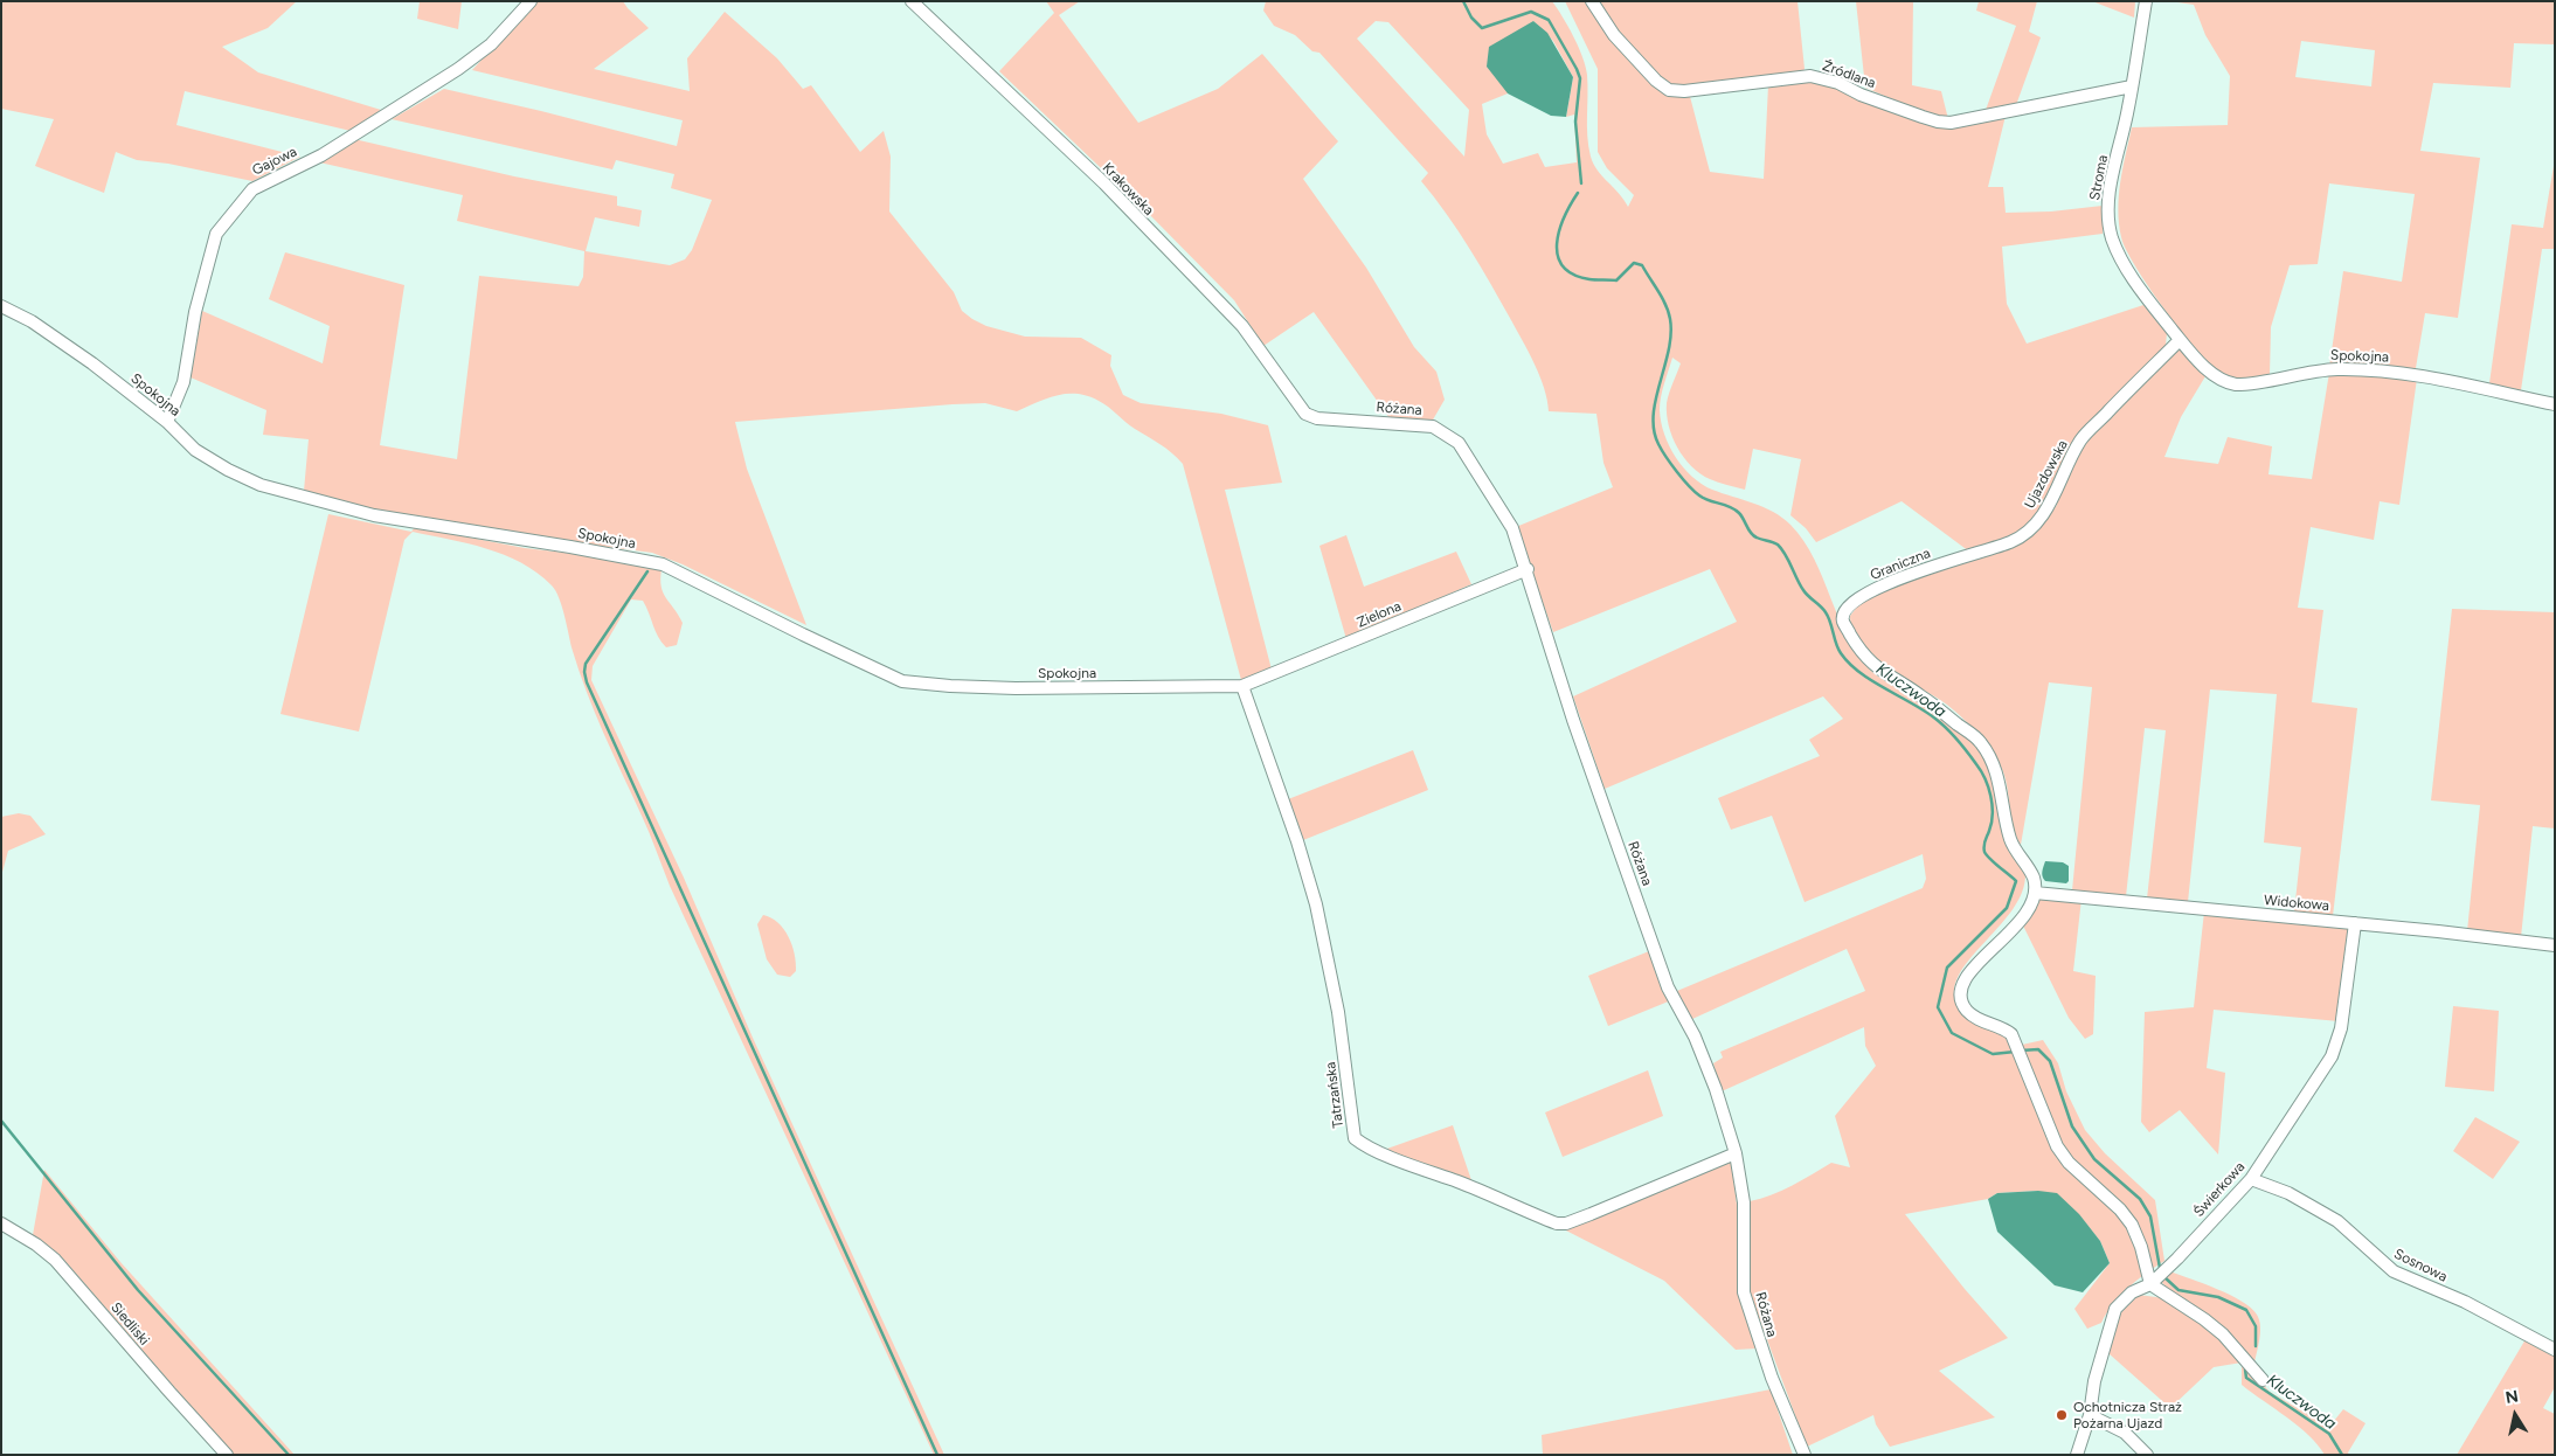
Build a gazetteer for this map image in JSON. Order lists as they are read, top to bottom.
{
  "streets": {
    "street": [
      "Źródlana",
      "Gajowa",
      "Stroma",
      "Krakowska",
      "Spokojna",
      "Różana",
      "Ujazdowska",
      "Graniczna",
      "Zielona",
      "Widokowa",
      "Tatrzańska",
      "Świerkowa",
      "Sosnowa",
      "Siedliski"
    ]
  },
  "crossings": [
    ["Źródlana", "Stroma"],
    ["Gajowa", "Spokojna"],
    ["Stroma", "Spokojna"],
    ["Stroma", "Ujazdowska"],
    ["Krakowska", "Różana"],
    ["Spokojna", "Ujazdowska"],
    ["Spokojna", "Zielona"],
    ["Spokojna", "Tatrzańska"],
    ["Różana", "Zielona"],
    ["Różana", "Tatrzańska"],
    ["Ujazdowska", "Graniczna"],
    ["Graniczna", "Widokowa"],
    ["Zielona", "Tatrzańska"],
    ["Widokowa", "Świerkowa"],
    ["Świerkowa", "Sosnowa"]
  ],
  "water": ["Kluczwoda"],
  "places": ["Ochotnicza Straż Pożarna Ujazd"],
  "north": "top"
}
